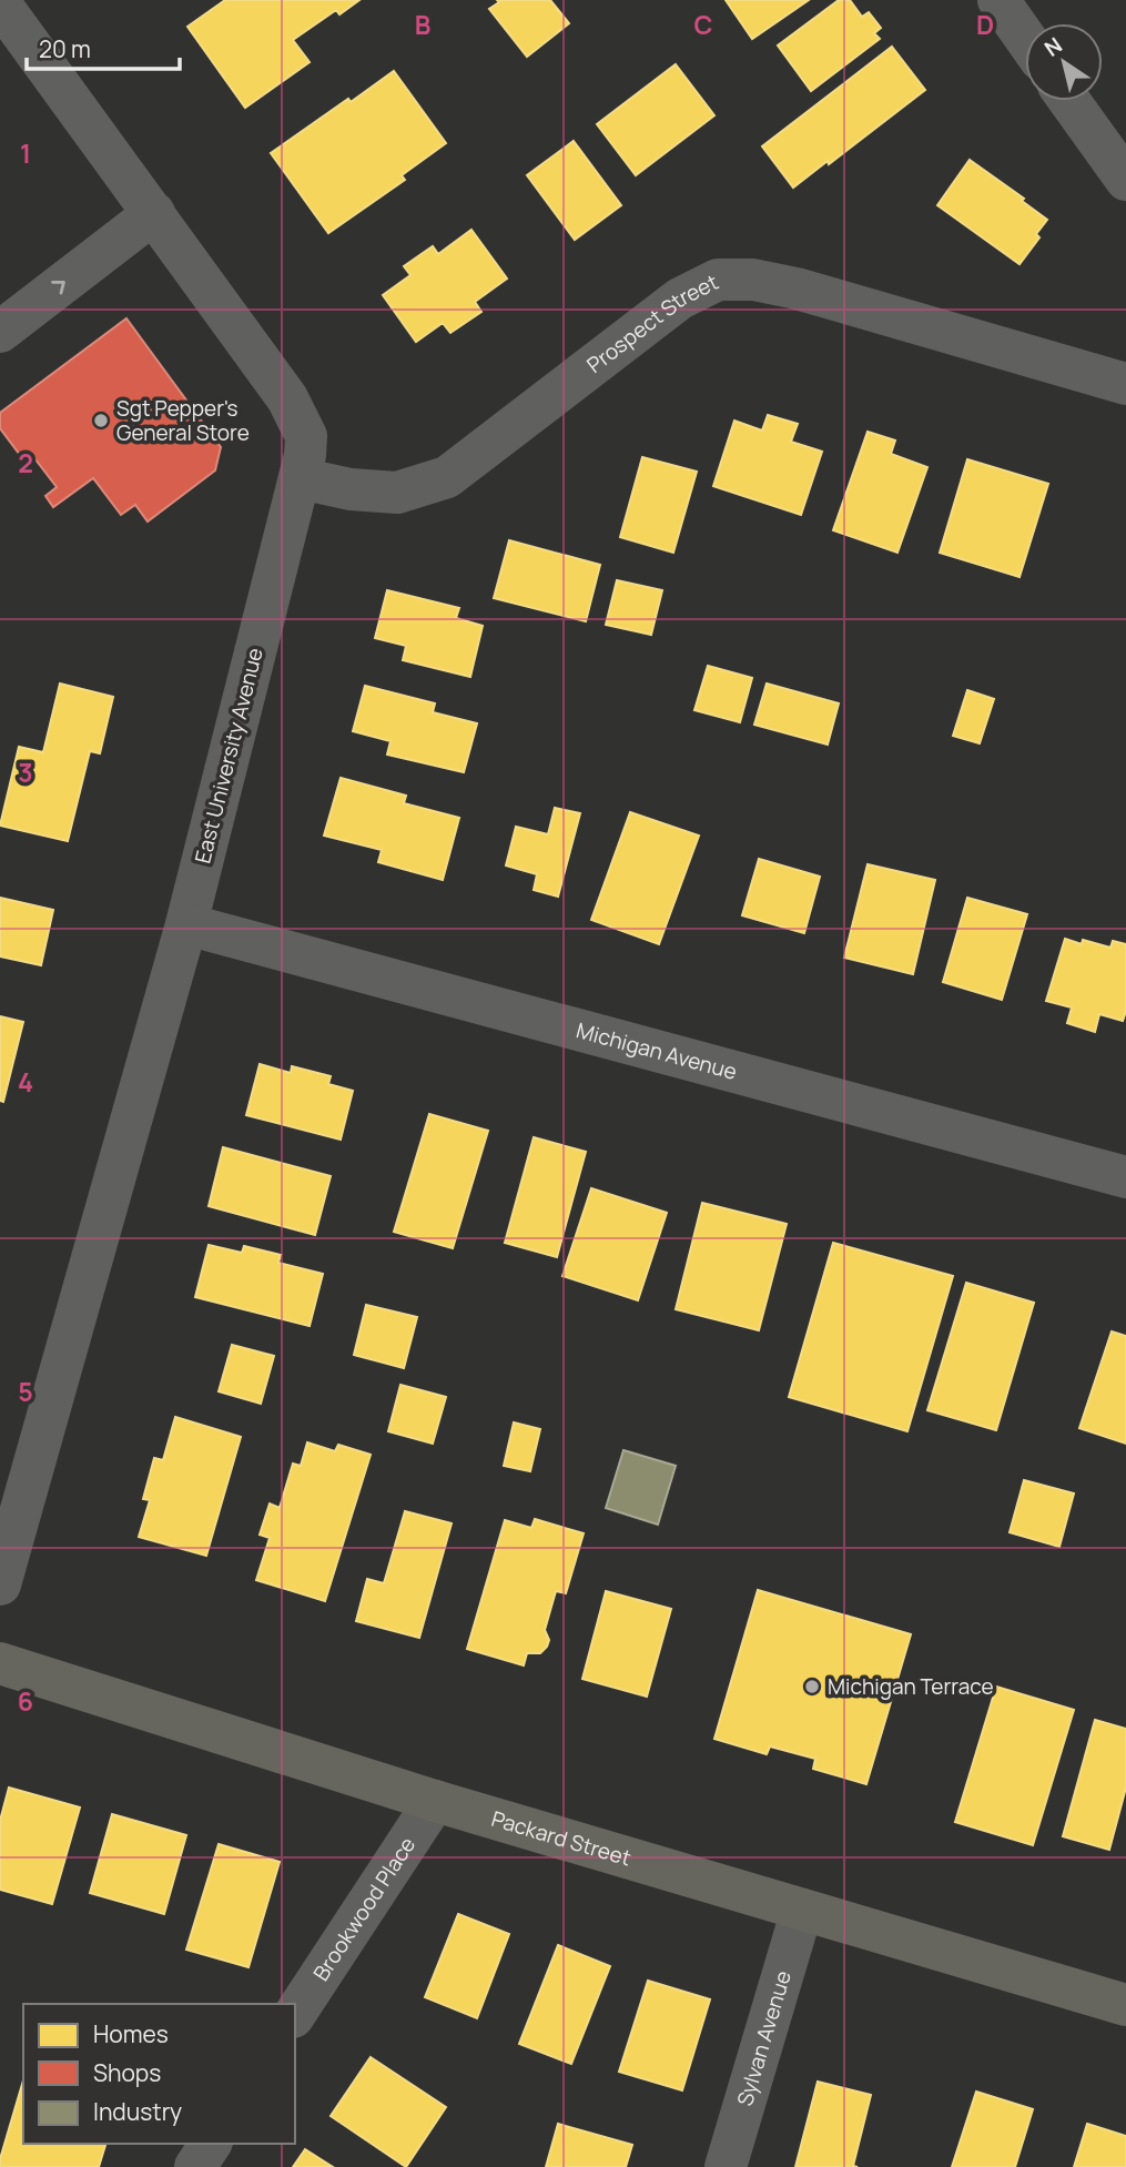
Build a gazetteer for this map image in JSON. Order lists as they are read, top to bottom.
{
  "streets": {
    "main road": ["Packard Street"],
    "street": [
      "Prospect Street",
      "East University Avenue",
      "Michigan Avenue",
      "Brookwood Place",
      "Sylvan Avenue"
    ]
  },
  "crossings": [
    ["Prospect Street", "East University Avenue"],
    ["East University Avenue", "Michigan Avenue"],
    ["Packard Street", "Brookwood Place"],
    ["Packard Street", "Sylvan Avenue"]
  ],
  "places": ["Sgt Pepper's General Store", "Michigan Terrace"],
  "legend": ["Homes", "Shops", "Industry"],
  "scale_bar": "20 m",
  "north": "top left",
  "grid": {
    "columns": ["B", "C", "D"],
    "rows": [
      "1",
      "2",
      "3",
      "4",
      "5",
      "6"
    ]
  }
}
